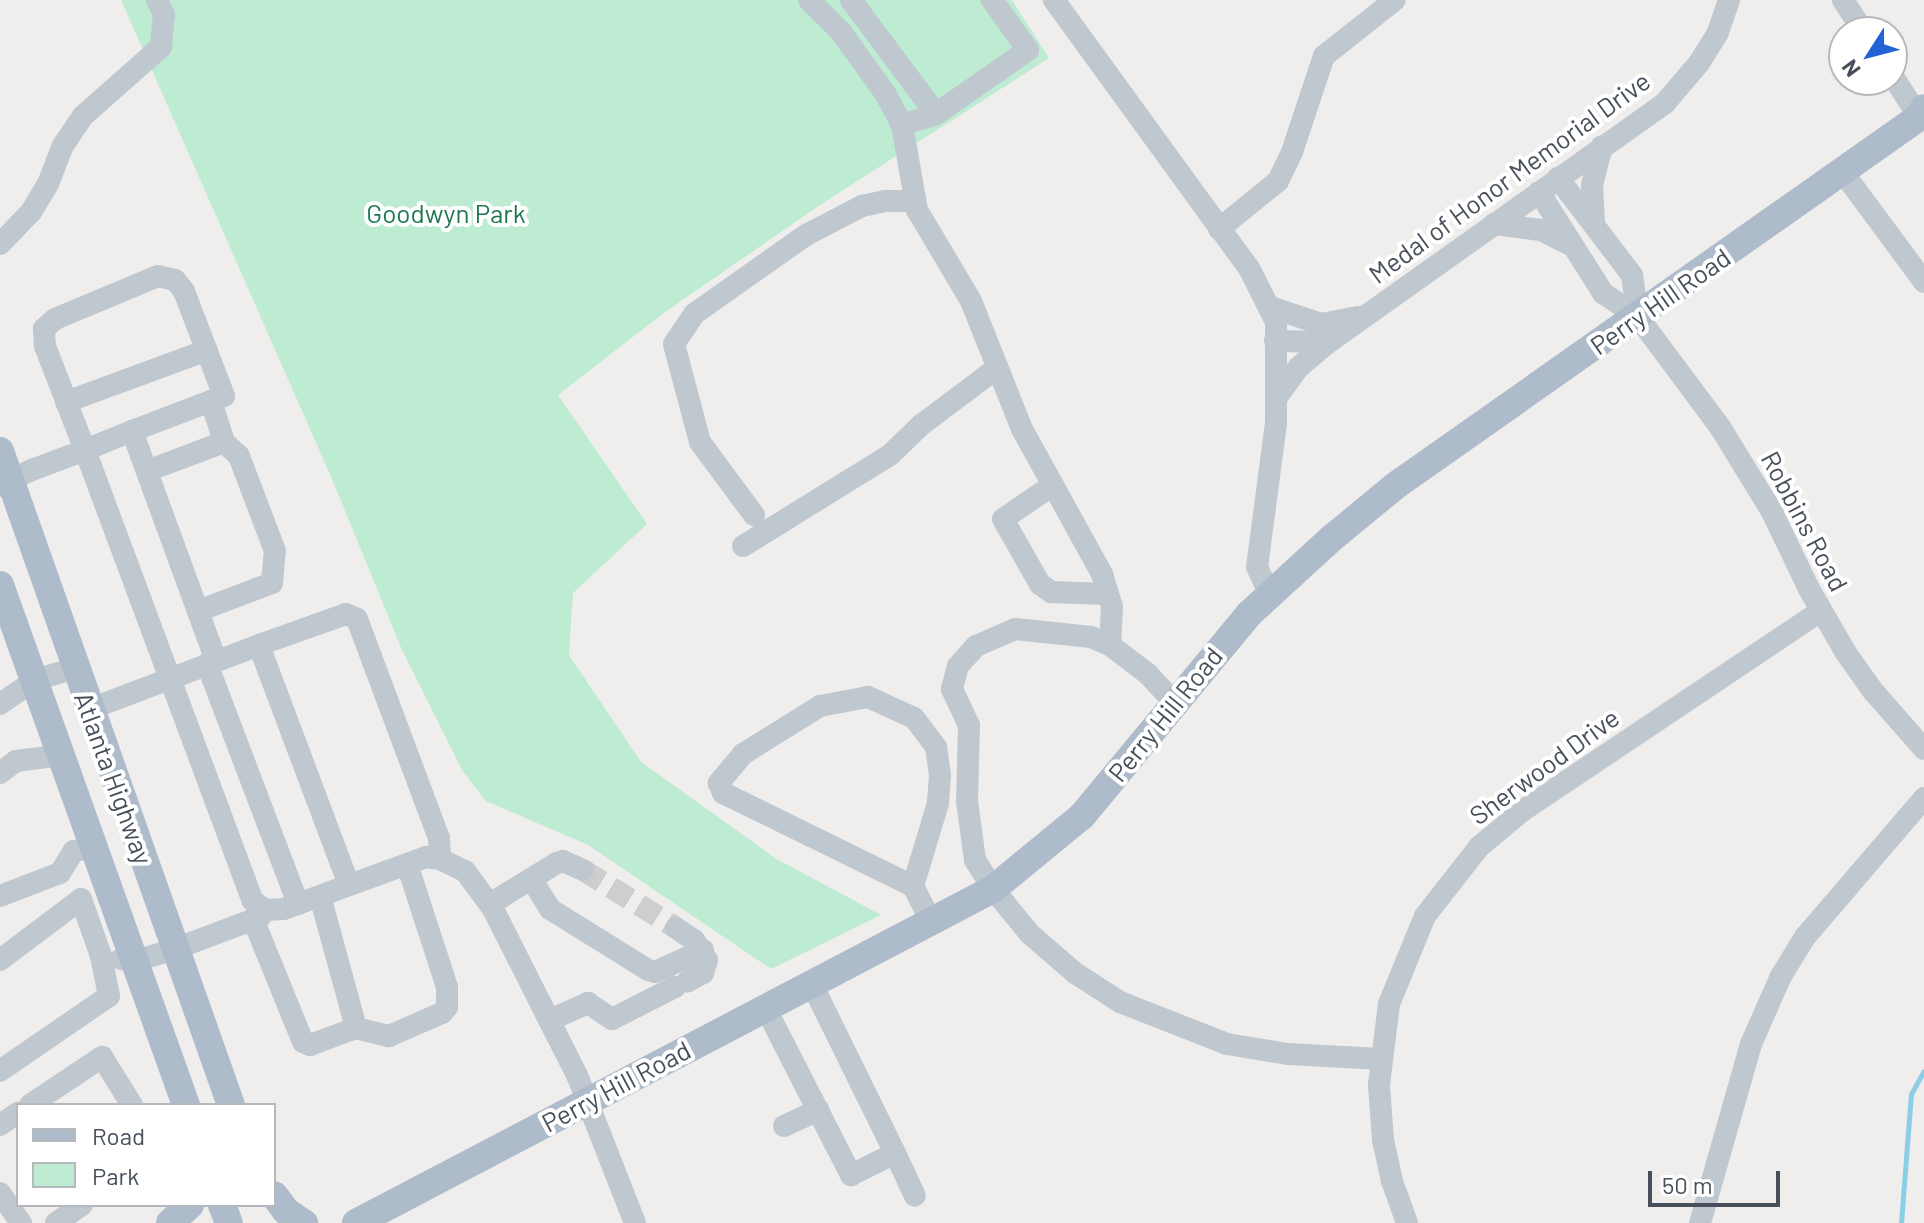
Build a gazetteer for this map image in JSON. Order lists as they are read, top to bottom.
{
  "streets": {
    "main road": ["Perry Hill Road", "Atlanta Highway"],
    "street": ["Medal of Honor Memorial Drive", "Robbins Road", "Sherwood Drive"]
  },
  "crossings": [
    ["Perry Hill Road", "Robbins Road"],
    ["Robbins Road", "Sherwood Drive"]
  ],
  "parks": ["Goodwyn Park"],
  "legend": ["Road", "Park"],
  "scale_bar": "50 m",
  "north": "bottom left"
}
